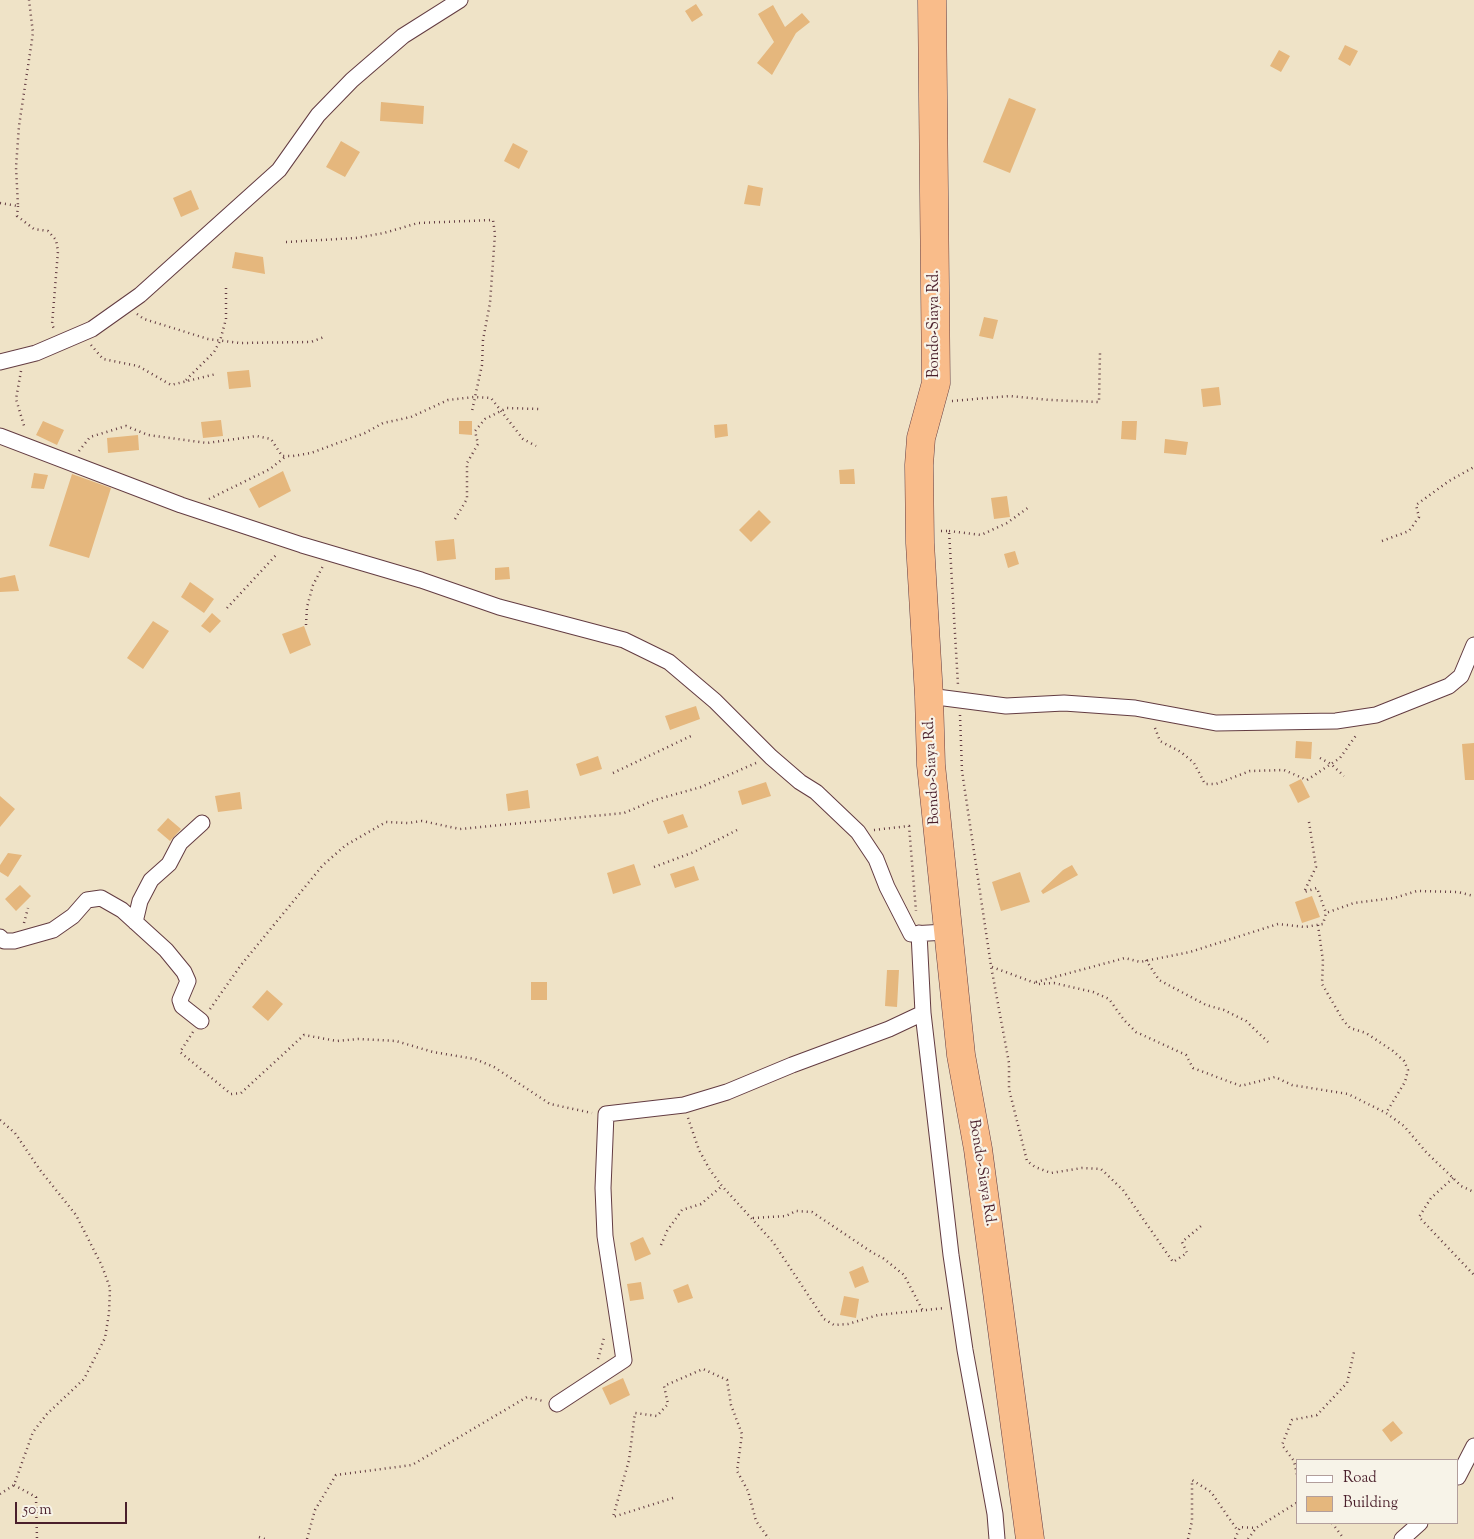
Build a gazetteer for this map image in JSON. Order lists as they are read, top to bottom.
{
  "streets": {
    "highway": ["Bondo-Siaya Rd."]
  },
  "legend": ["Road", "Building"],
  "scale_bar": "50 m"
}
